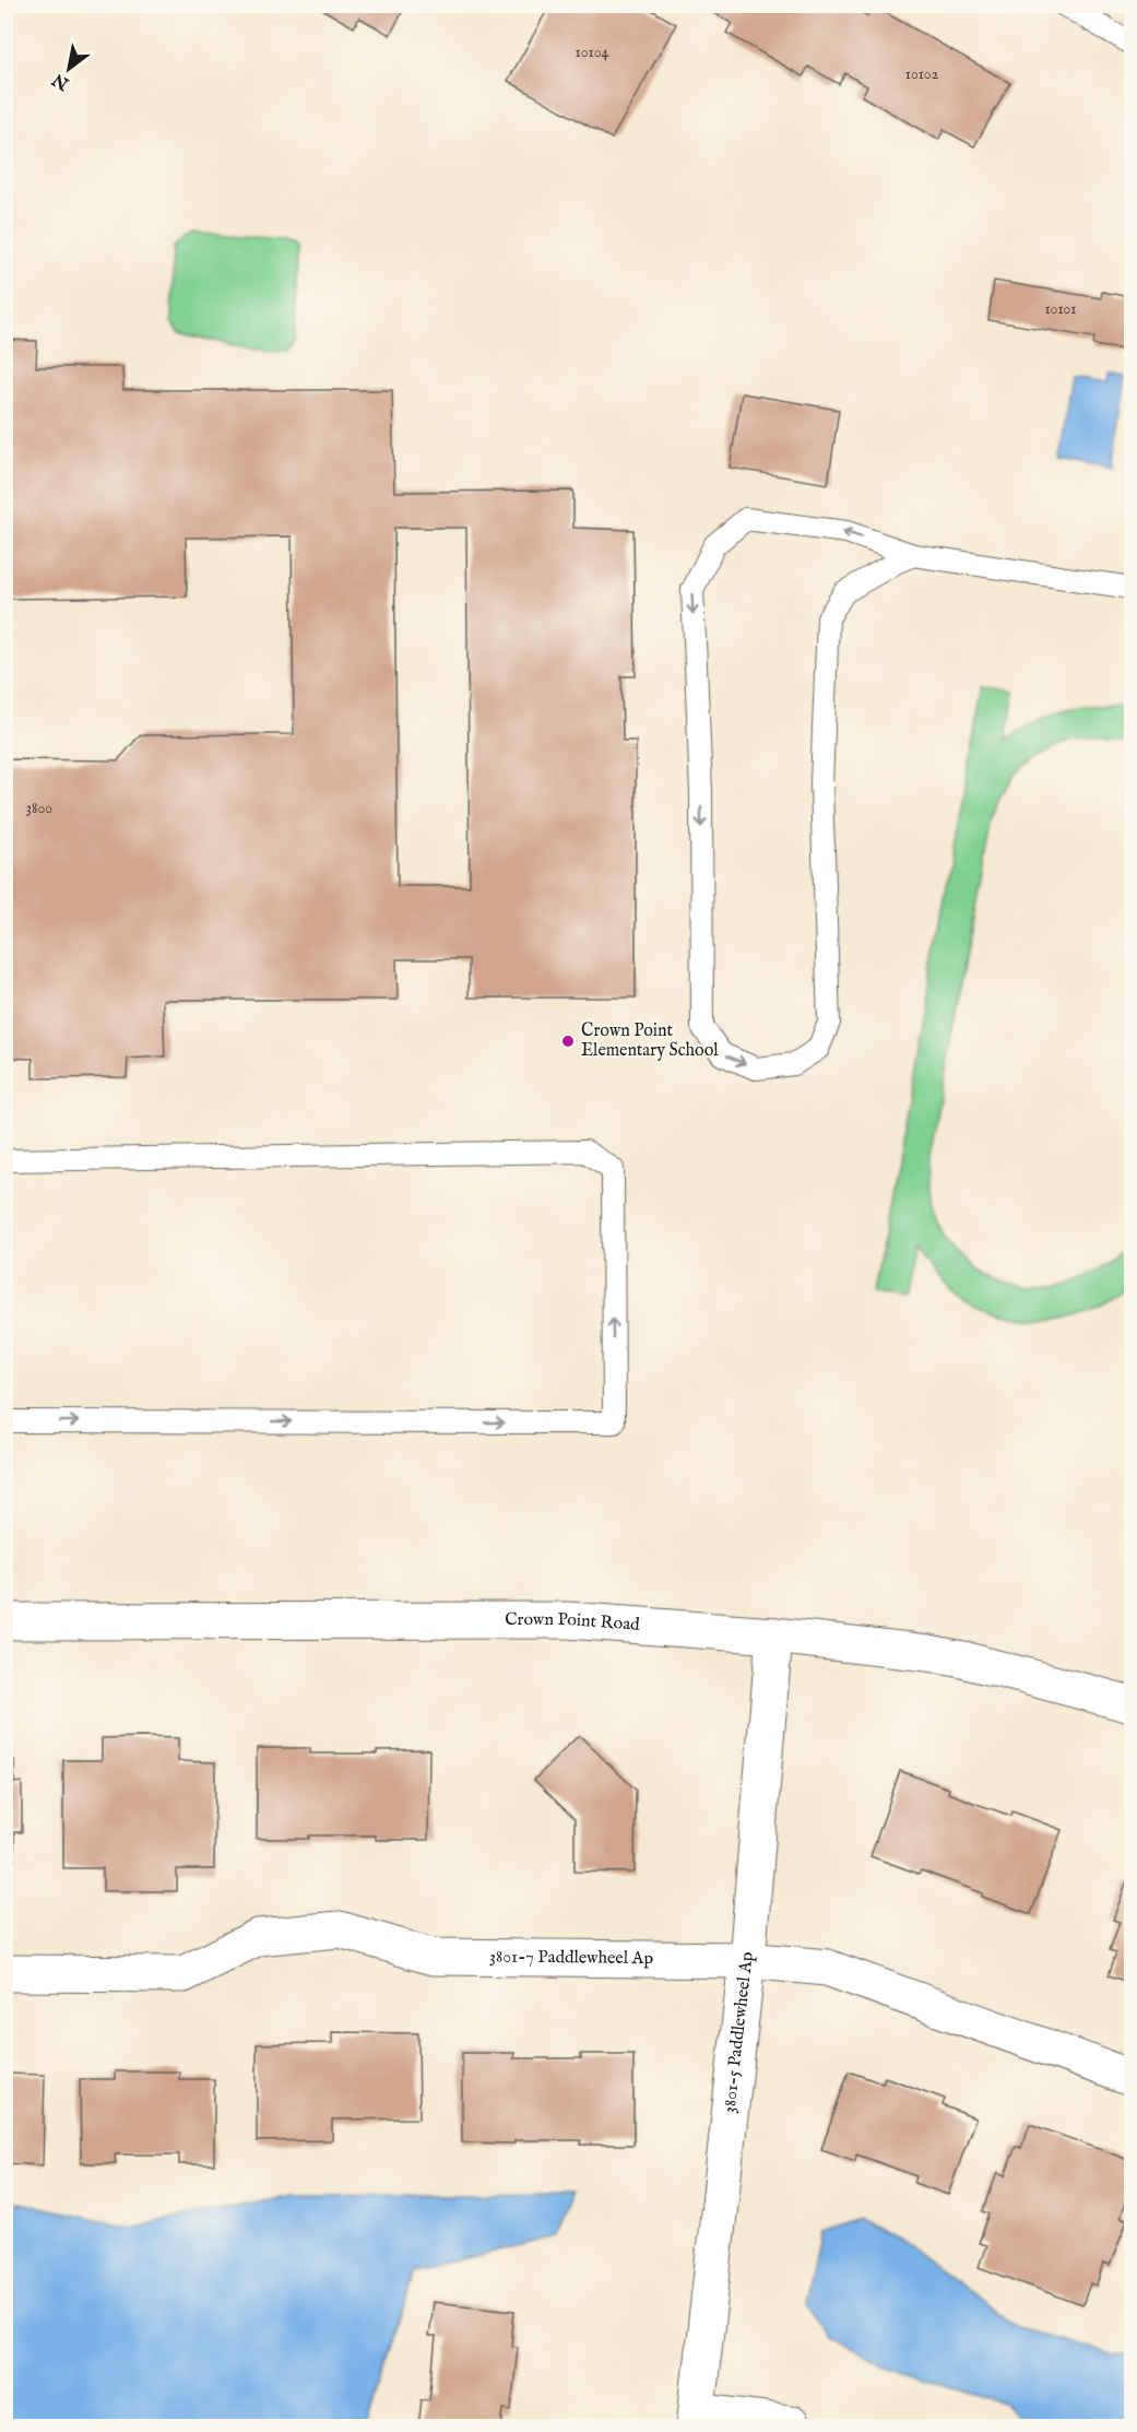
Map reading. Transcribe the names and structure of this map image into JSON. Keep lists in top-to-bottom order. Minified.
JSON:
{"streets":{"street":["Crown Point Road","3801-7 Paddlewheel Ap","3801-5 Paddlewheel Ap"]},"crossings":[["Crown Point Road","3801-5 Paddlewheel Ap"],["3801-7 Paddlewheel Ap","3801-5 Paddlewheel Ap"]],"places":["Crown Point Elementary School"],"house_numbers":["10104","10102","10101","3800"],"north":"bottom left"}
